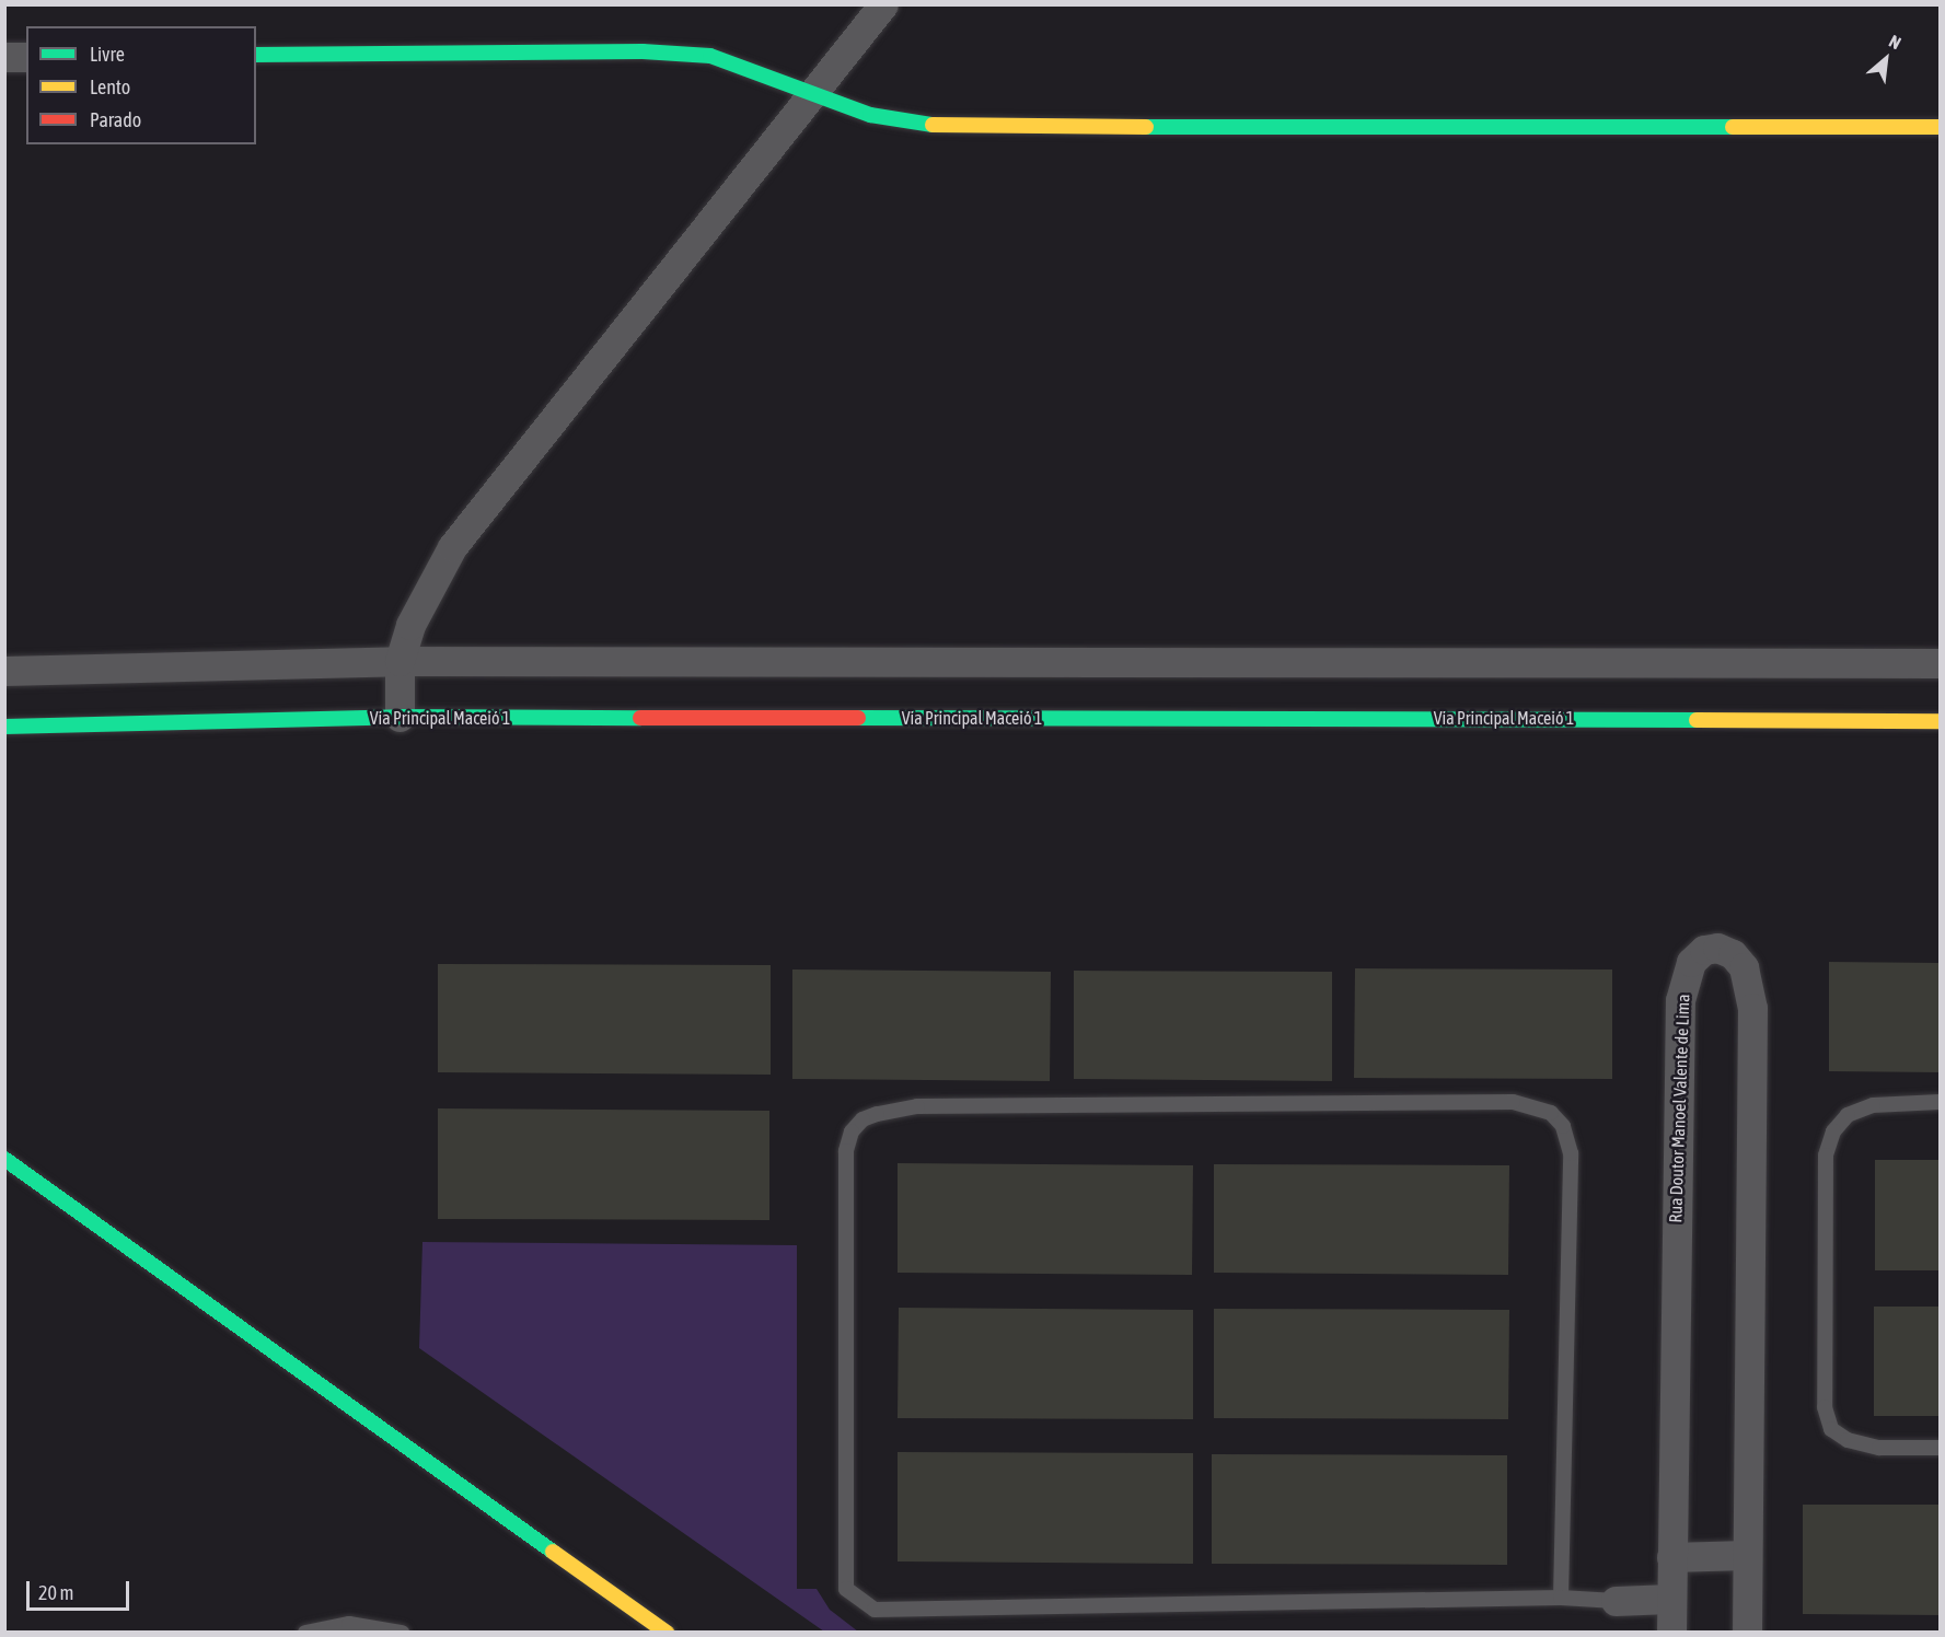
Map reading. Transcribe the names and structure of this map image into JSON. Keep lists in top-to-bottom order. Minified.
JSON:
{"streets":{"street":["Via Principal Maceió 1","Rua Doutor Manoel Valente de Lima"]},"legend":["Livre","Lento","Parado"],"scale_bar":"20 m","north":"top right"}
